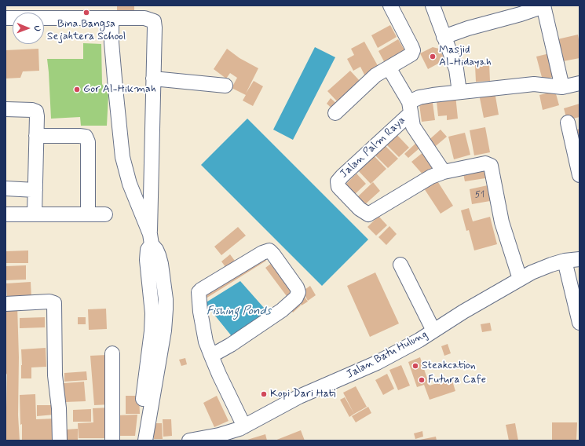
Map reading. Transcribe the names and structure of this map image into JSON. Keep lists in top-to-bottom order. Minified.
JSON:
{"streets":{"street":["Jalan Palm Raya","Jalan Batu Hulung"]},"crossings":[["Jalan Palm Raya","Jalan Batu Hulung"]],"water":["Fishing Ponds"],"places":["Bina Bangsa Sejahtera School","Masjid Al-Hidayah","Gor Al-Hikmah","Steakcation","Futura Cafe","Kopi Dari Hati"],"house_numbers":["51"],"north":"right"}
